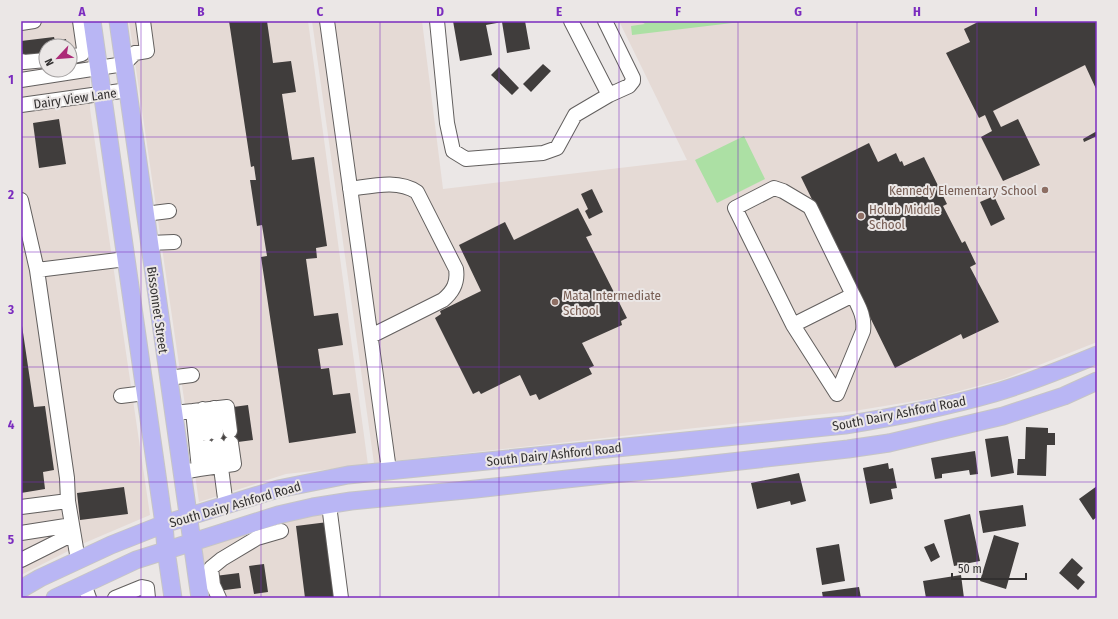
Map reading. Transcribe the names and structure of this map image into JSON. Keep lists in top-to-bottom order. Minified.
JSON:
{"streets":{"main road":["Bissonnet Street","South Dairy Ashford Road"],"street":["Dairy View Lane"]},"crossings":[["Dairy View Lane","Bissonnet Street"],["Bissonnet Street","South Dairy Ashford Road"]],"places":["Kennedy Elementary School","Holub Middle School","Mata Intermediate School"],"scale_bar":"50 m","north":"bottom left","grid":{"columns":["A","B","C","D","E","F","G","H","I"],"rows":["1","2","3","4","5"]}}
